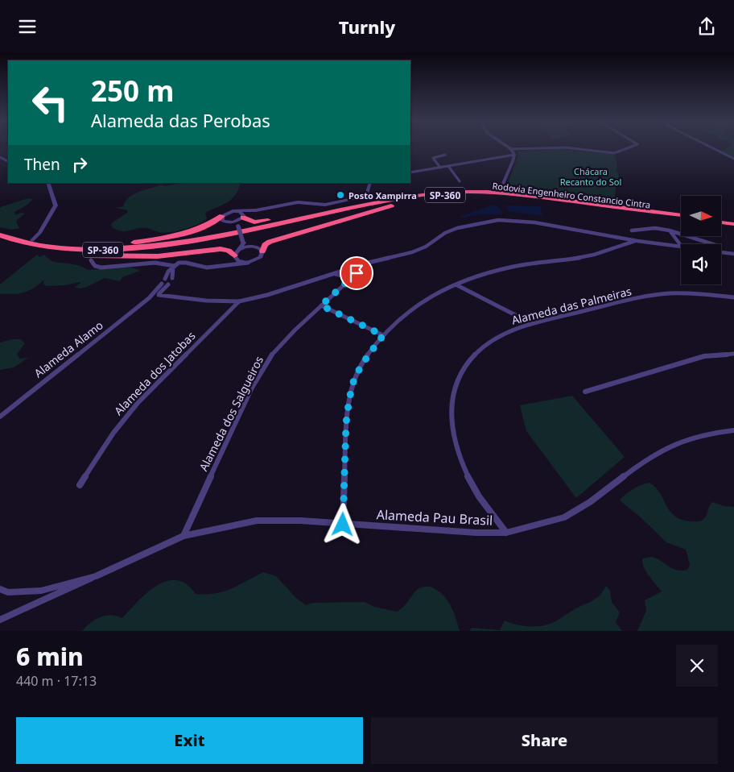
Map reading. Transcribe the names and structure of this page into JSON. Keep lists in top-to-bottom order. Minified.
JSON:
{"streets":{"highway":["SP-360","Rodovia Engenheiro Constancio Cintra"],"street":["Alameda das Palmeiras","Alameda Alamo","Alameda dos Jatobas","Alameda dos Salgueiros","Alameda Pau Brasil"]},"crossings":[["Alameda das Palmeiras","Alameda Pau Brasil"],["Alameda dos Salgueiros","Alameda Pau Brasil"]],"parks":["Chácara Recanto do Sol"],"places":["Posto Xampirra"],"north":"right","page":{"header":"Turnly","turn":["250 m","Alameda das Perobas"],"then":"Then","heading":["6 min","440 m · 17:13"],"buttons":["Exit","Share"]}}
